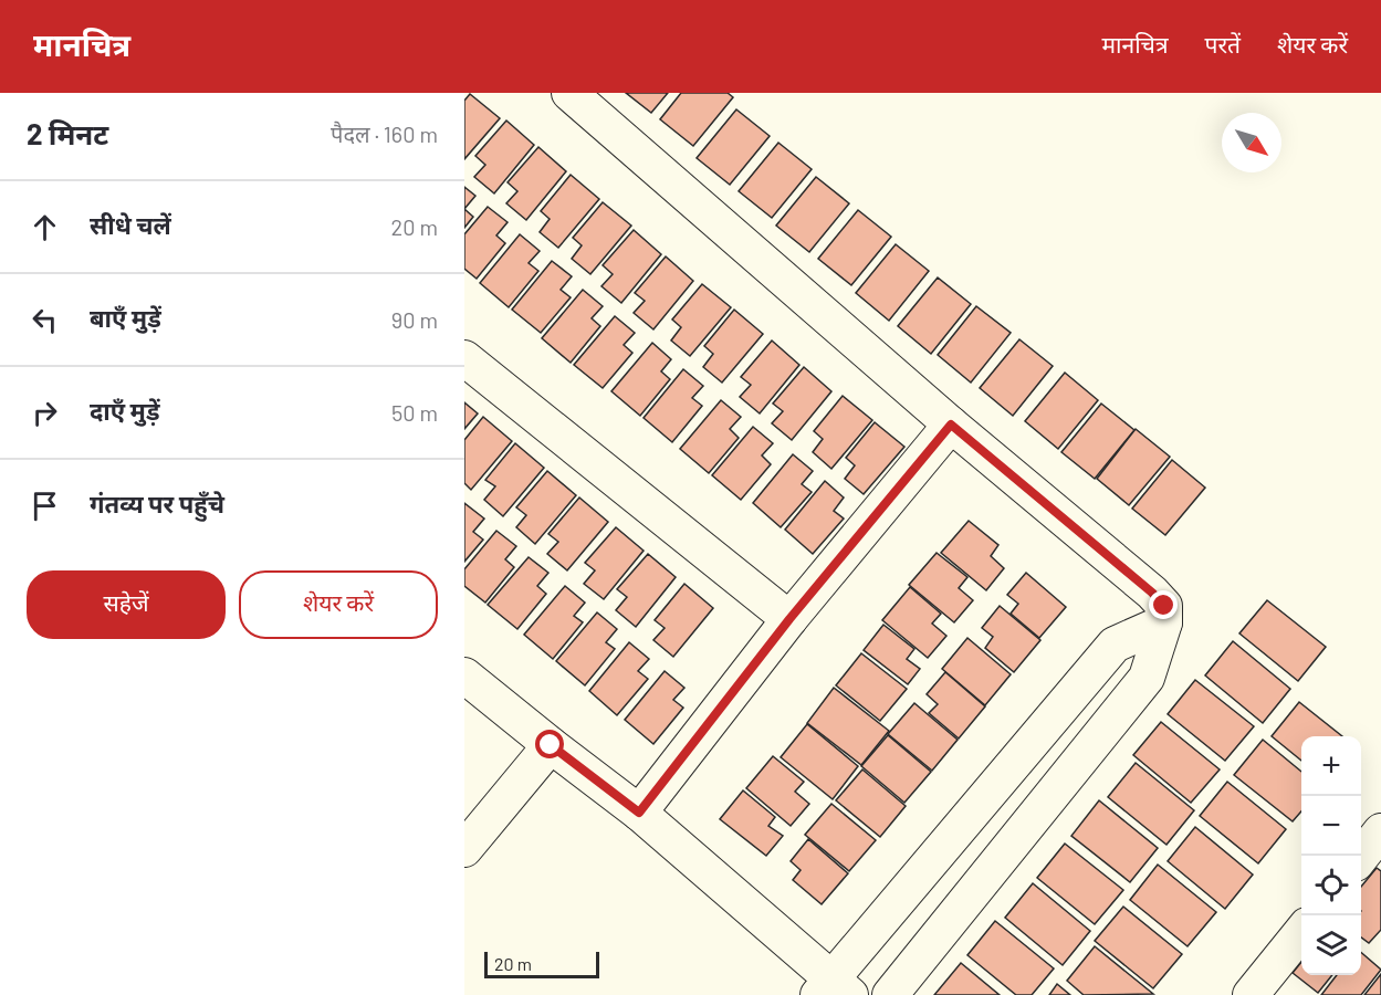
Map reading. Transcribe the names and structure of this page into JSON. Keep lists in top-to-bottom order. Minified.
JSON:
{"scale_bar":"20 m","north":"bottom right","page":{"header":"मानचित्र","nav":["मानचित्र","परतें","शेयर करें"],"heading":["2 मिनट","पैदल · 160 m"],"list":[["सीधे चलें","20 m"],["बाएँ मुड़ें","90 m"],["दाएँ मुड़ें","50 m"],"गंतव्य पर पहुँचे"],"buttons":["सहेजें","शेयर करें"],"map_buttons":["+","−"],"scale":"20 m"}}
